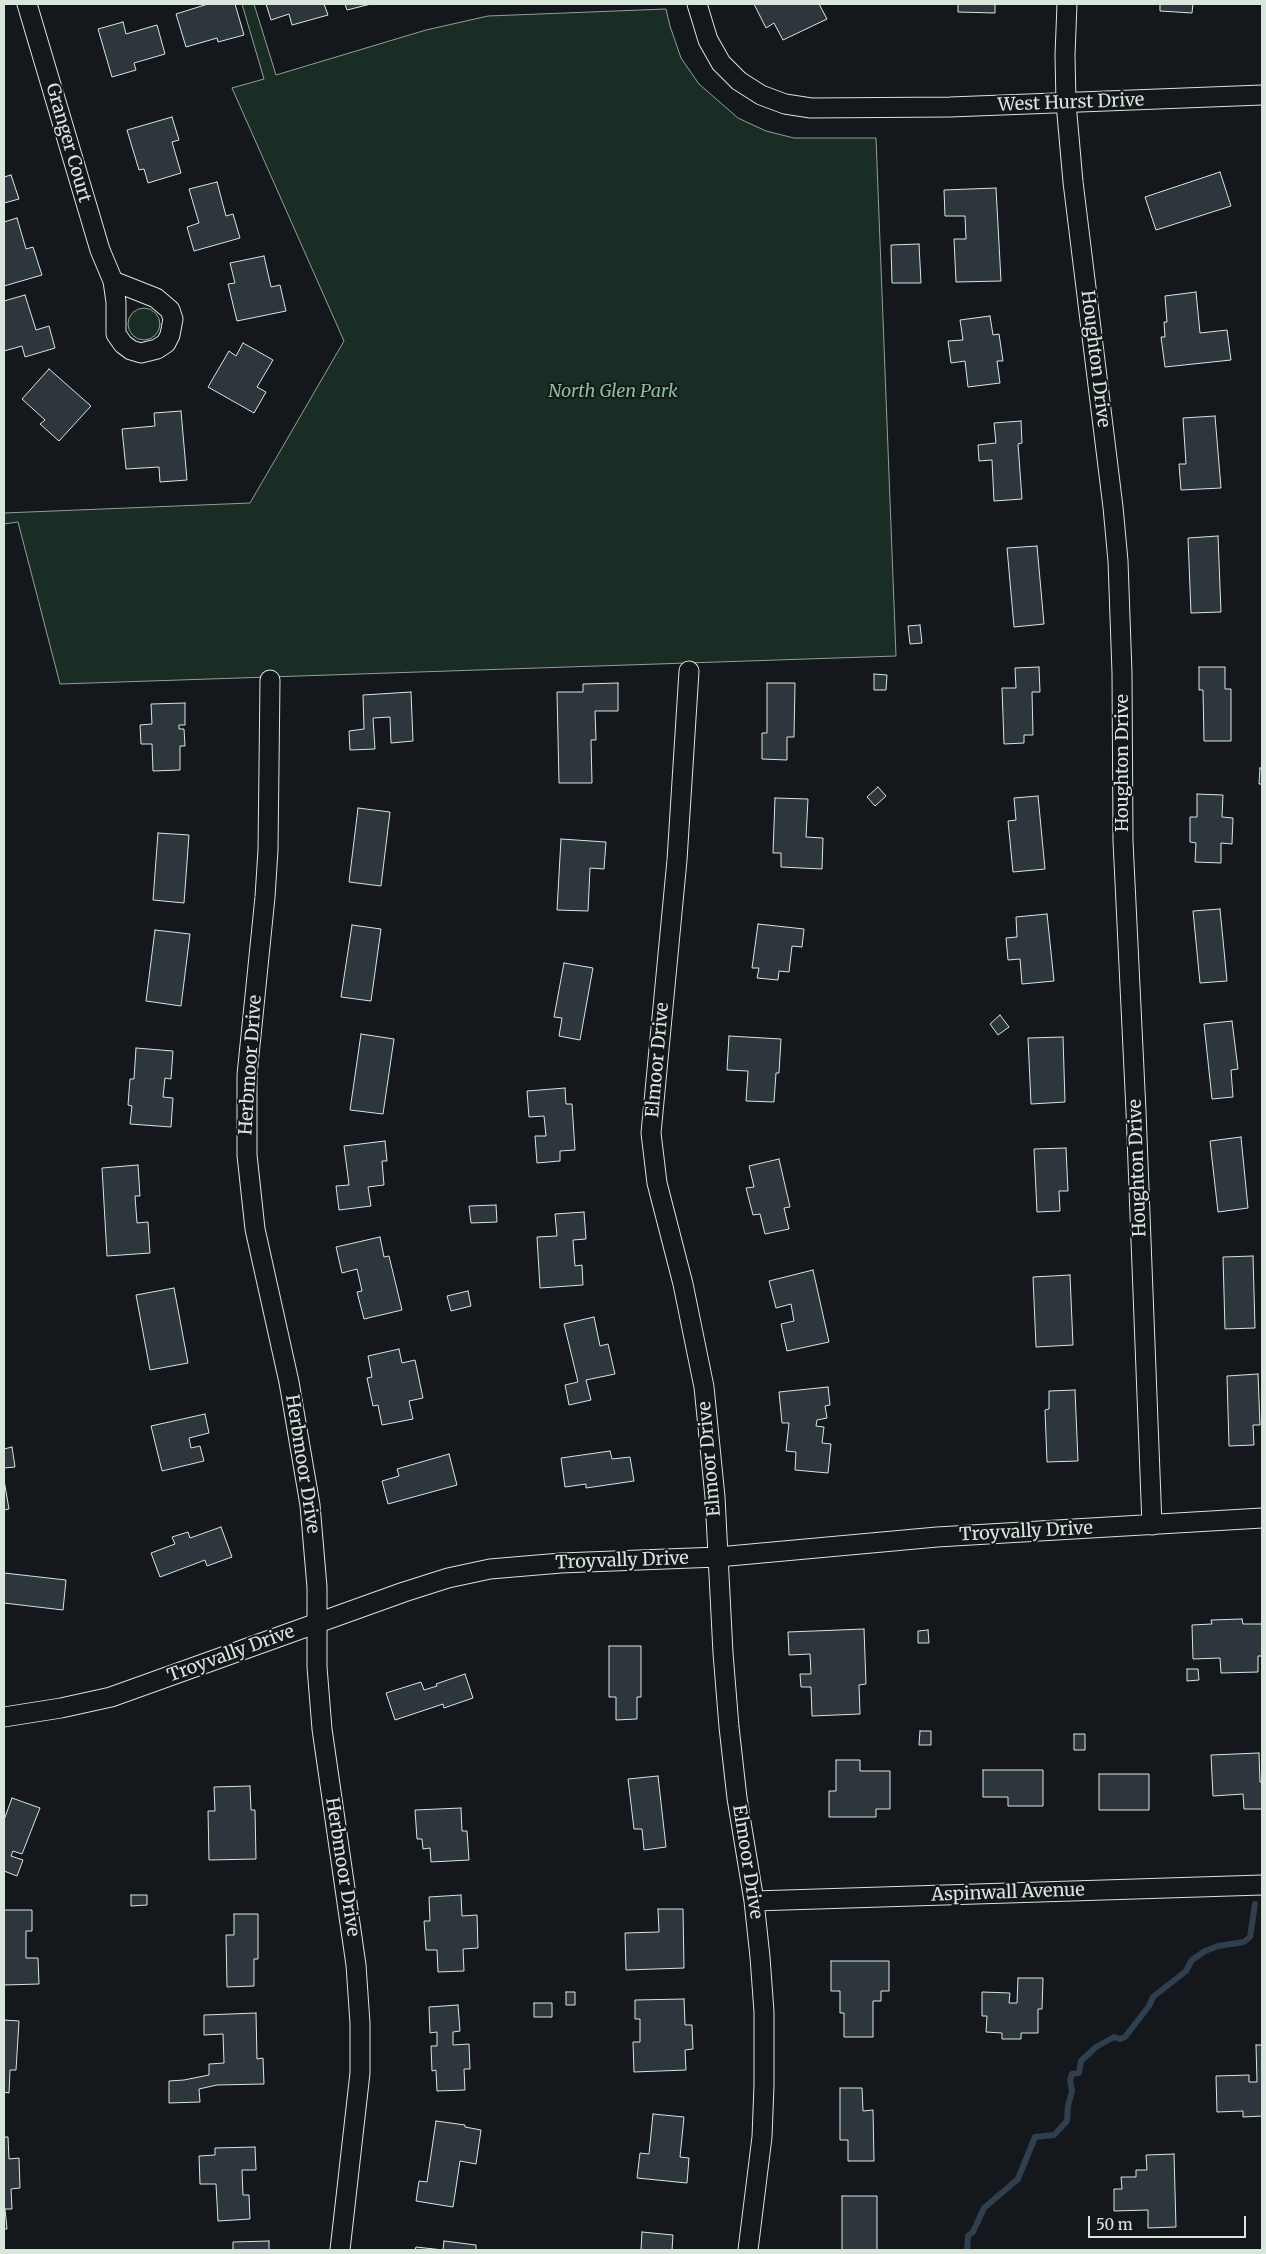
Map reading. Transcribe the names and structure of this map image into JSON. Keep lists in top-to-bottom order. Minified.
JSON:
{"streets":{"street":["West Hurst Drive","Granger Court","Houghton Drive","Elmoor Drive","Herbmoor Drive","Troyvally Drive","Aspinwall Avenue"]},"crossings":[["West Hurst Drive","Houghton Drive"],["Houghton Drive","Troyvally Drive"],["Elmoor Drive","Troyvally Drive"],["Elmoor Drive","Aspinwall Avenue"],["Herbmoor Drive","Troyvally Drive"]],"parks":["North Glen Park"],"scale_bar":"50 m"}
